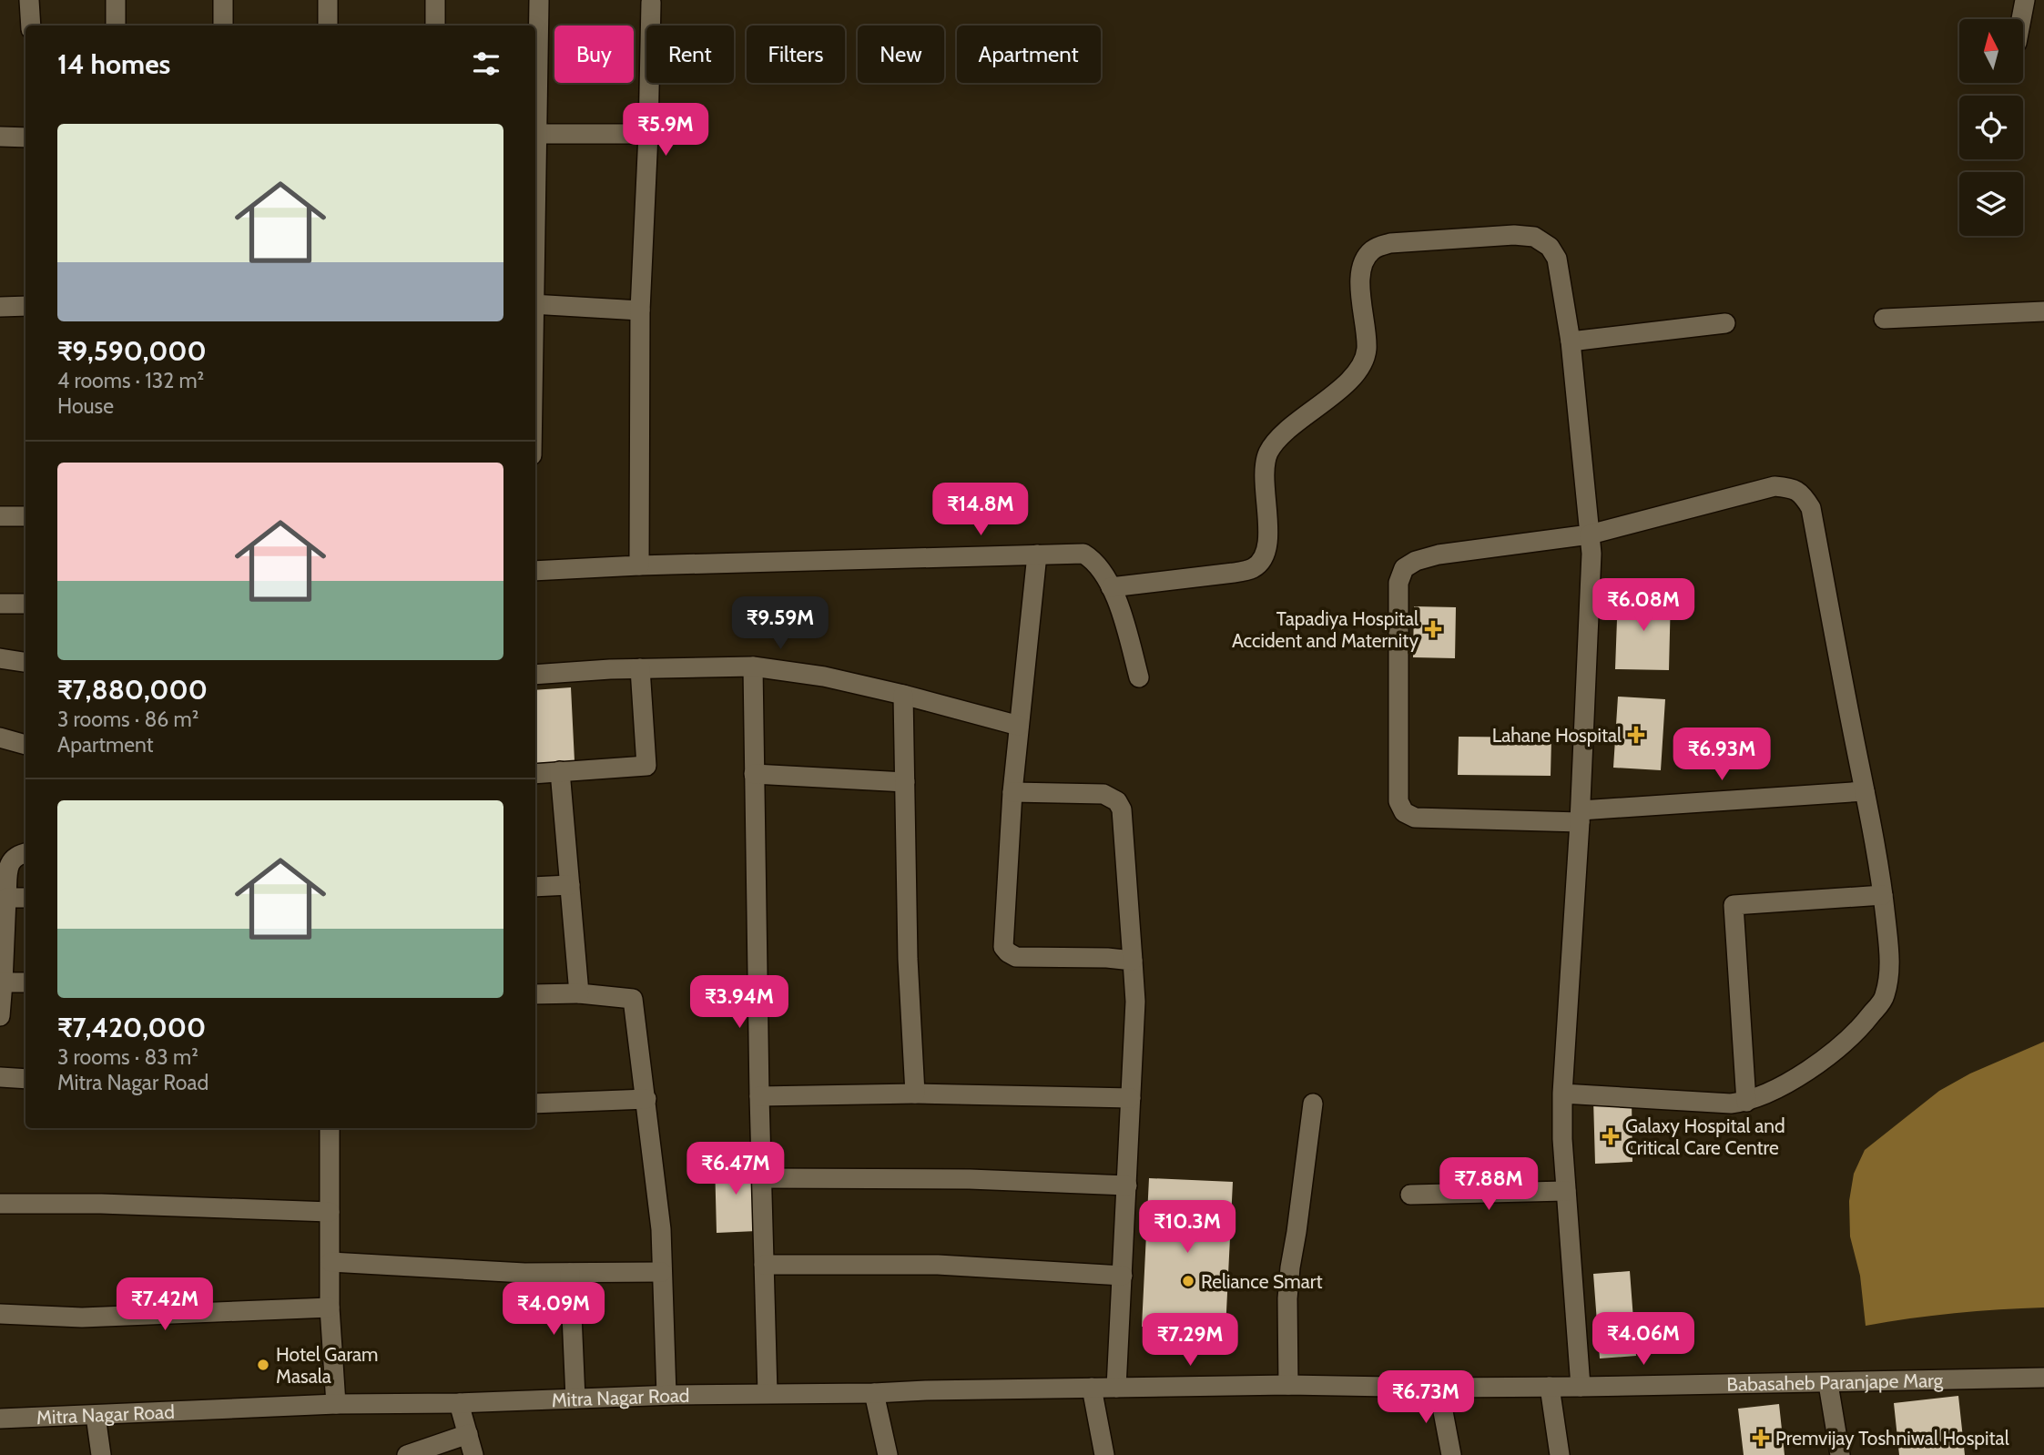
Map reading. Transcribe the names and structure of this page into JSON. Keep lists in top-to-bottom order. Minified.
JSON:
{"streets":{"street":["Babasaheb Paranjape Marg","Mitra Nagar Road"]},"crossings":[["Babasaheb Paranjape Marg","Mitra Nagar Road"]],"places":{"health":["Tapadiya Hospital Accident and Maternity","Lahane Hospital","Galaxy Hospital and Critical Care Centre","Premvijay Toshniwal Hospital"],"other":["Reliance Smart","Hotel Garam Masala"]},"north":"top","page":{"chip":["Buy","Rent","Filters","New","Apartment"],"heading":"14 homes","list":[{"name":"₹9,590,000","note":"4 rooms · 132 m² · House"},{"name":"₹7,880,000","note":"3 rooms · 86 m² · Apartment"},{"name":"₹7,420,000","note":"3 rooms · 83 m² · Mitra Nagar Road"}],"price":["₹5.9M","₹14.8M","₹6.08M","₹9.59M","₹6.93M","₹3.94M","₹6.47M","₹7.88M","₹10.3M","₹7.42M","₹4.09M","₹4.06M","₹7.29M","₹6.73M"]}}
